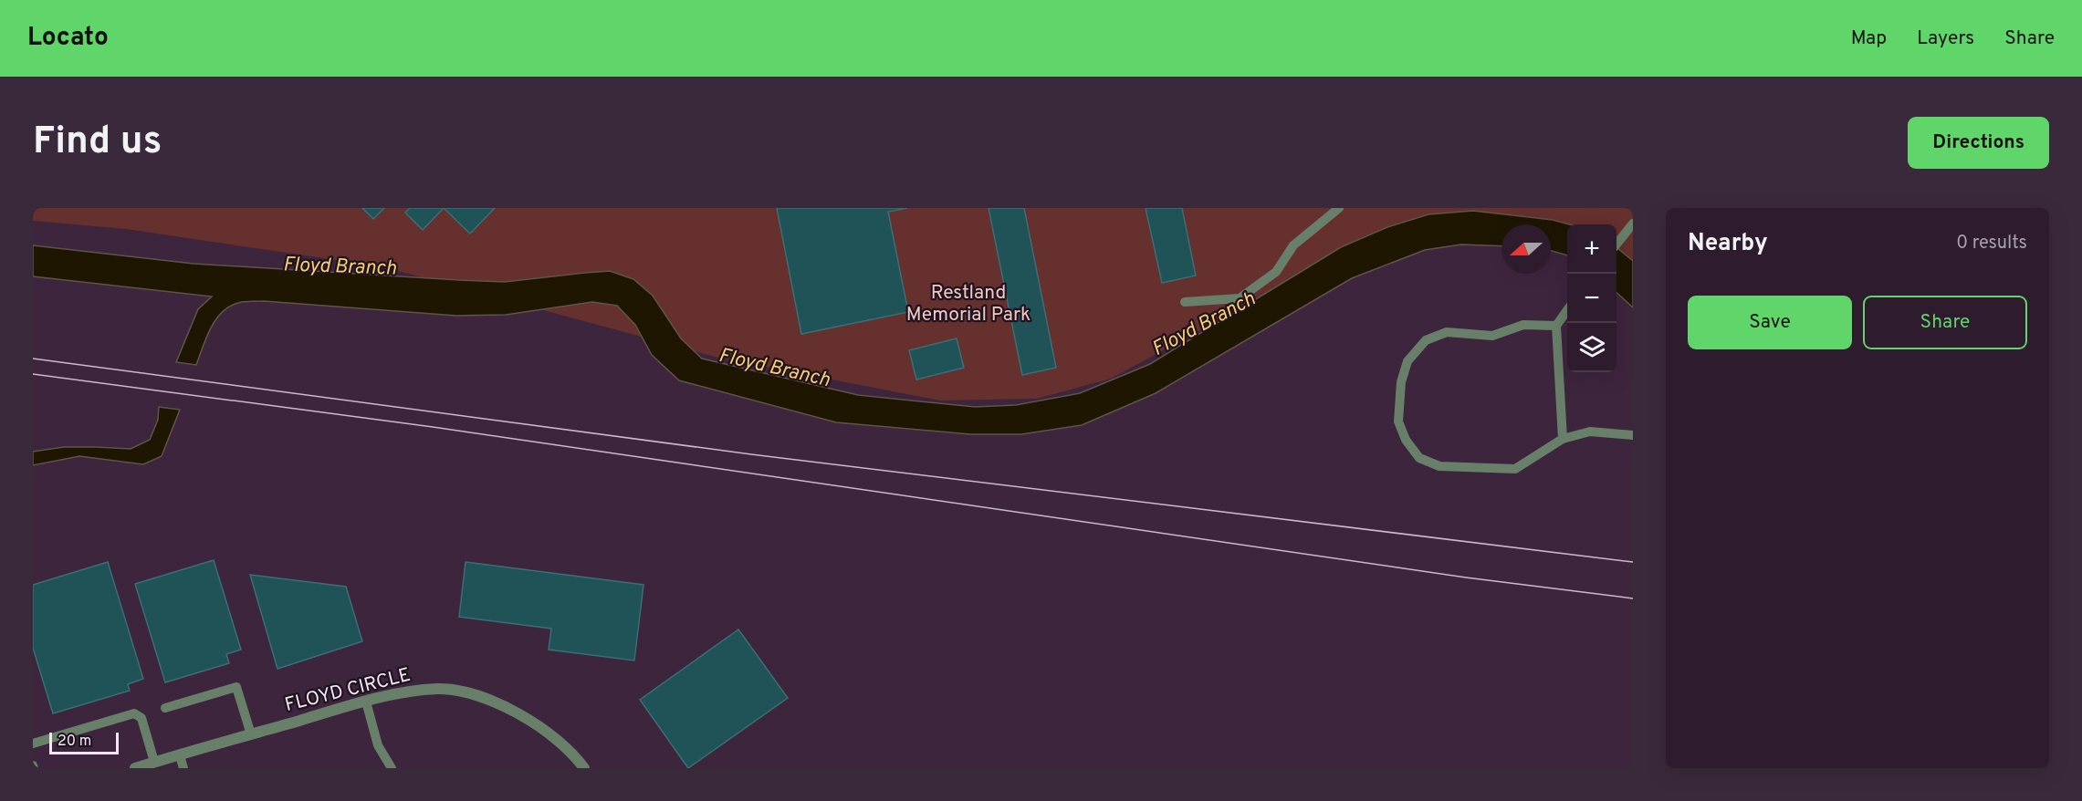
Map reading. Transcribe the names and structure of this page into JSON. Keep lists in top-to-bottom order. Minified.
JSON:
{"streets":{"street":["FLOYD CIRCLE"]},"water":["Floyd Branch"],"parks":["Restland Memorial Park"],"scale_bar":"20 m","north":"left","page":{"header":"Locato","nav":["Map","Layers","Share"],"buttons":["Directions",["Save","Share"]],"title":"Find us","heading":["Nearby","0 results"],"map_buttons":["+","−"],"scale":"20 m"}}
